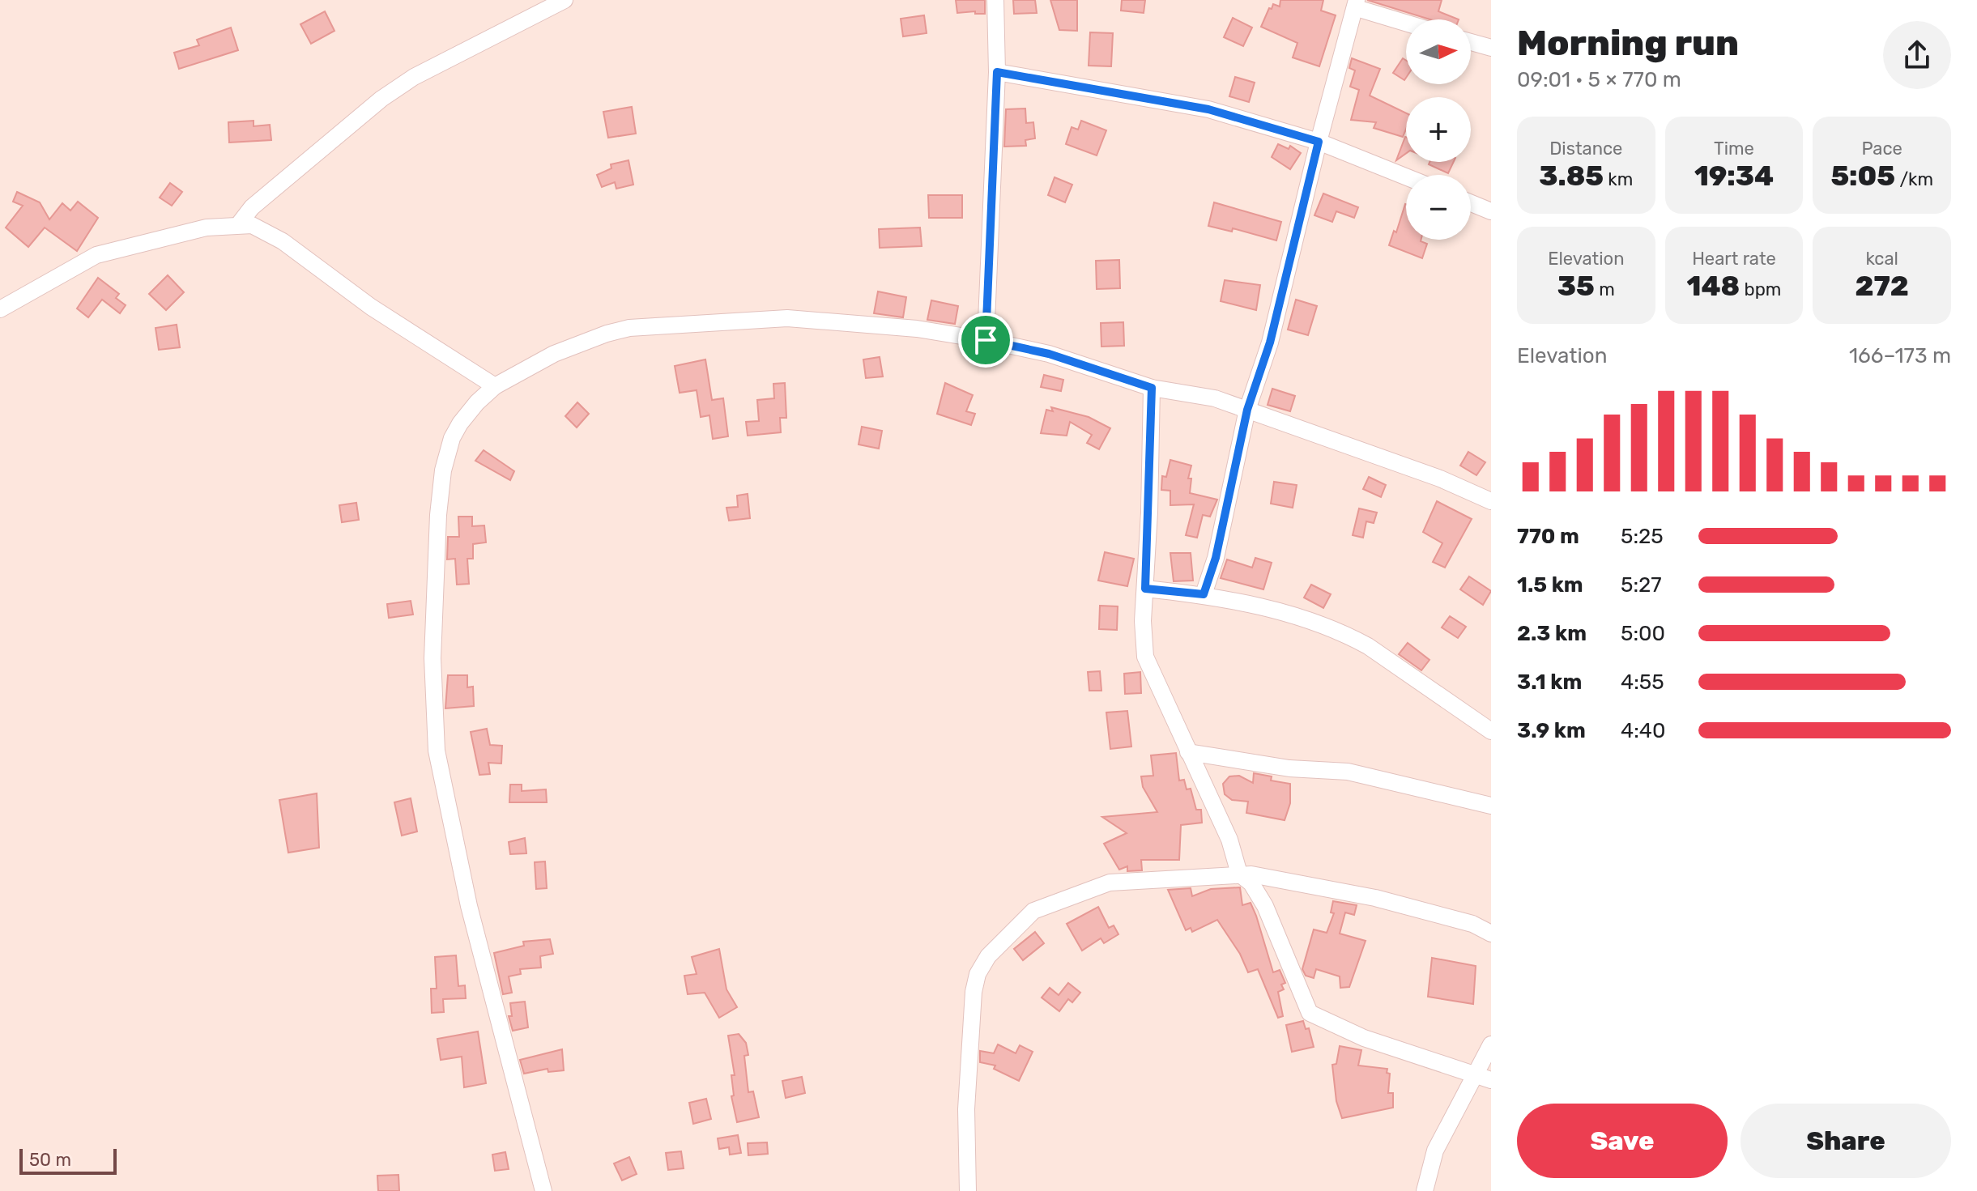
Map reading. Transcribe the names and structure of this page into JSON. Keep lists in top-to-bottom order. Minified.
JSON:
{"scale_bar":"50 m","north":"right","page":{"heading":["Morning run","09:01 · 5 × 770 m"],"map_buttons":["+","−"],"stats":[["Distance","3.85 km"],["Time","19:34"],["Pace","5:05 /km"],["Elevation","35 m"],["Heart rate","148 bpm"],["kcal","272"]],"chart":["Elevation","166–173 m"],"list":[{"name":"770 m","note":"5:25"},{"name":"1.5 km","note":"5:27"},{"name":"2.3 km","note":"5:00"},{"name":"3.1 km","note":"4:55"},{"name":"3.9 km","note":"4:40"}],"buttons":["Save","Share"],"scale":"50 m"}}
